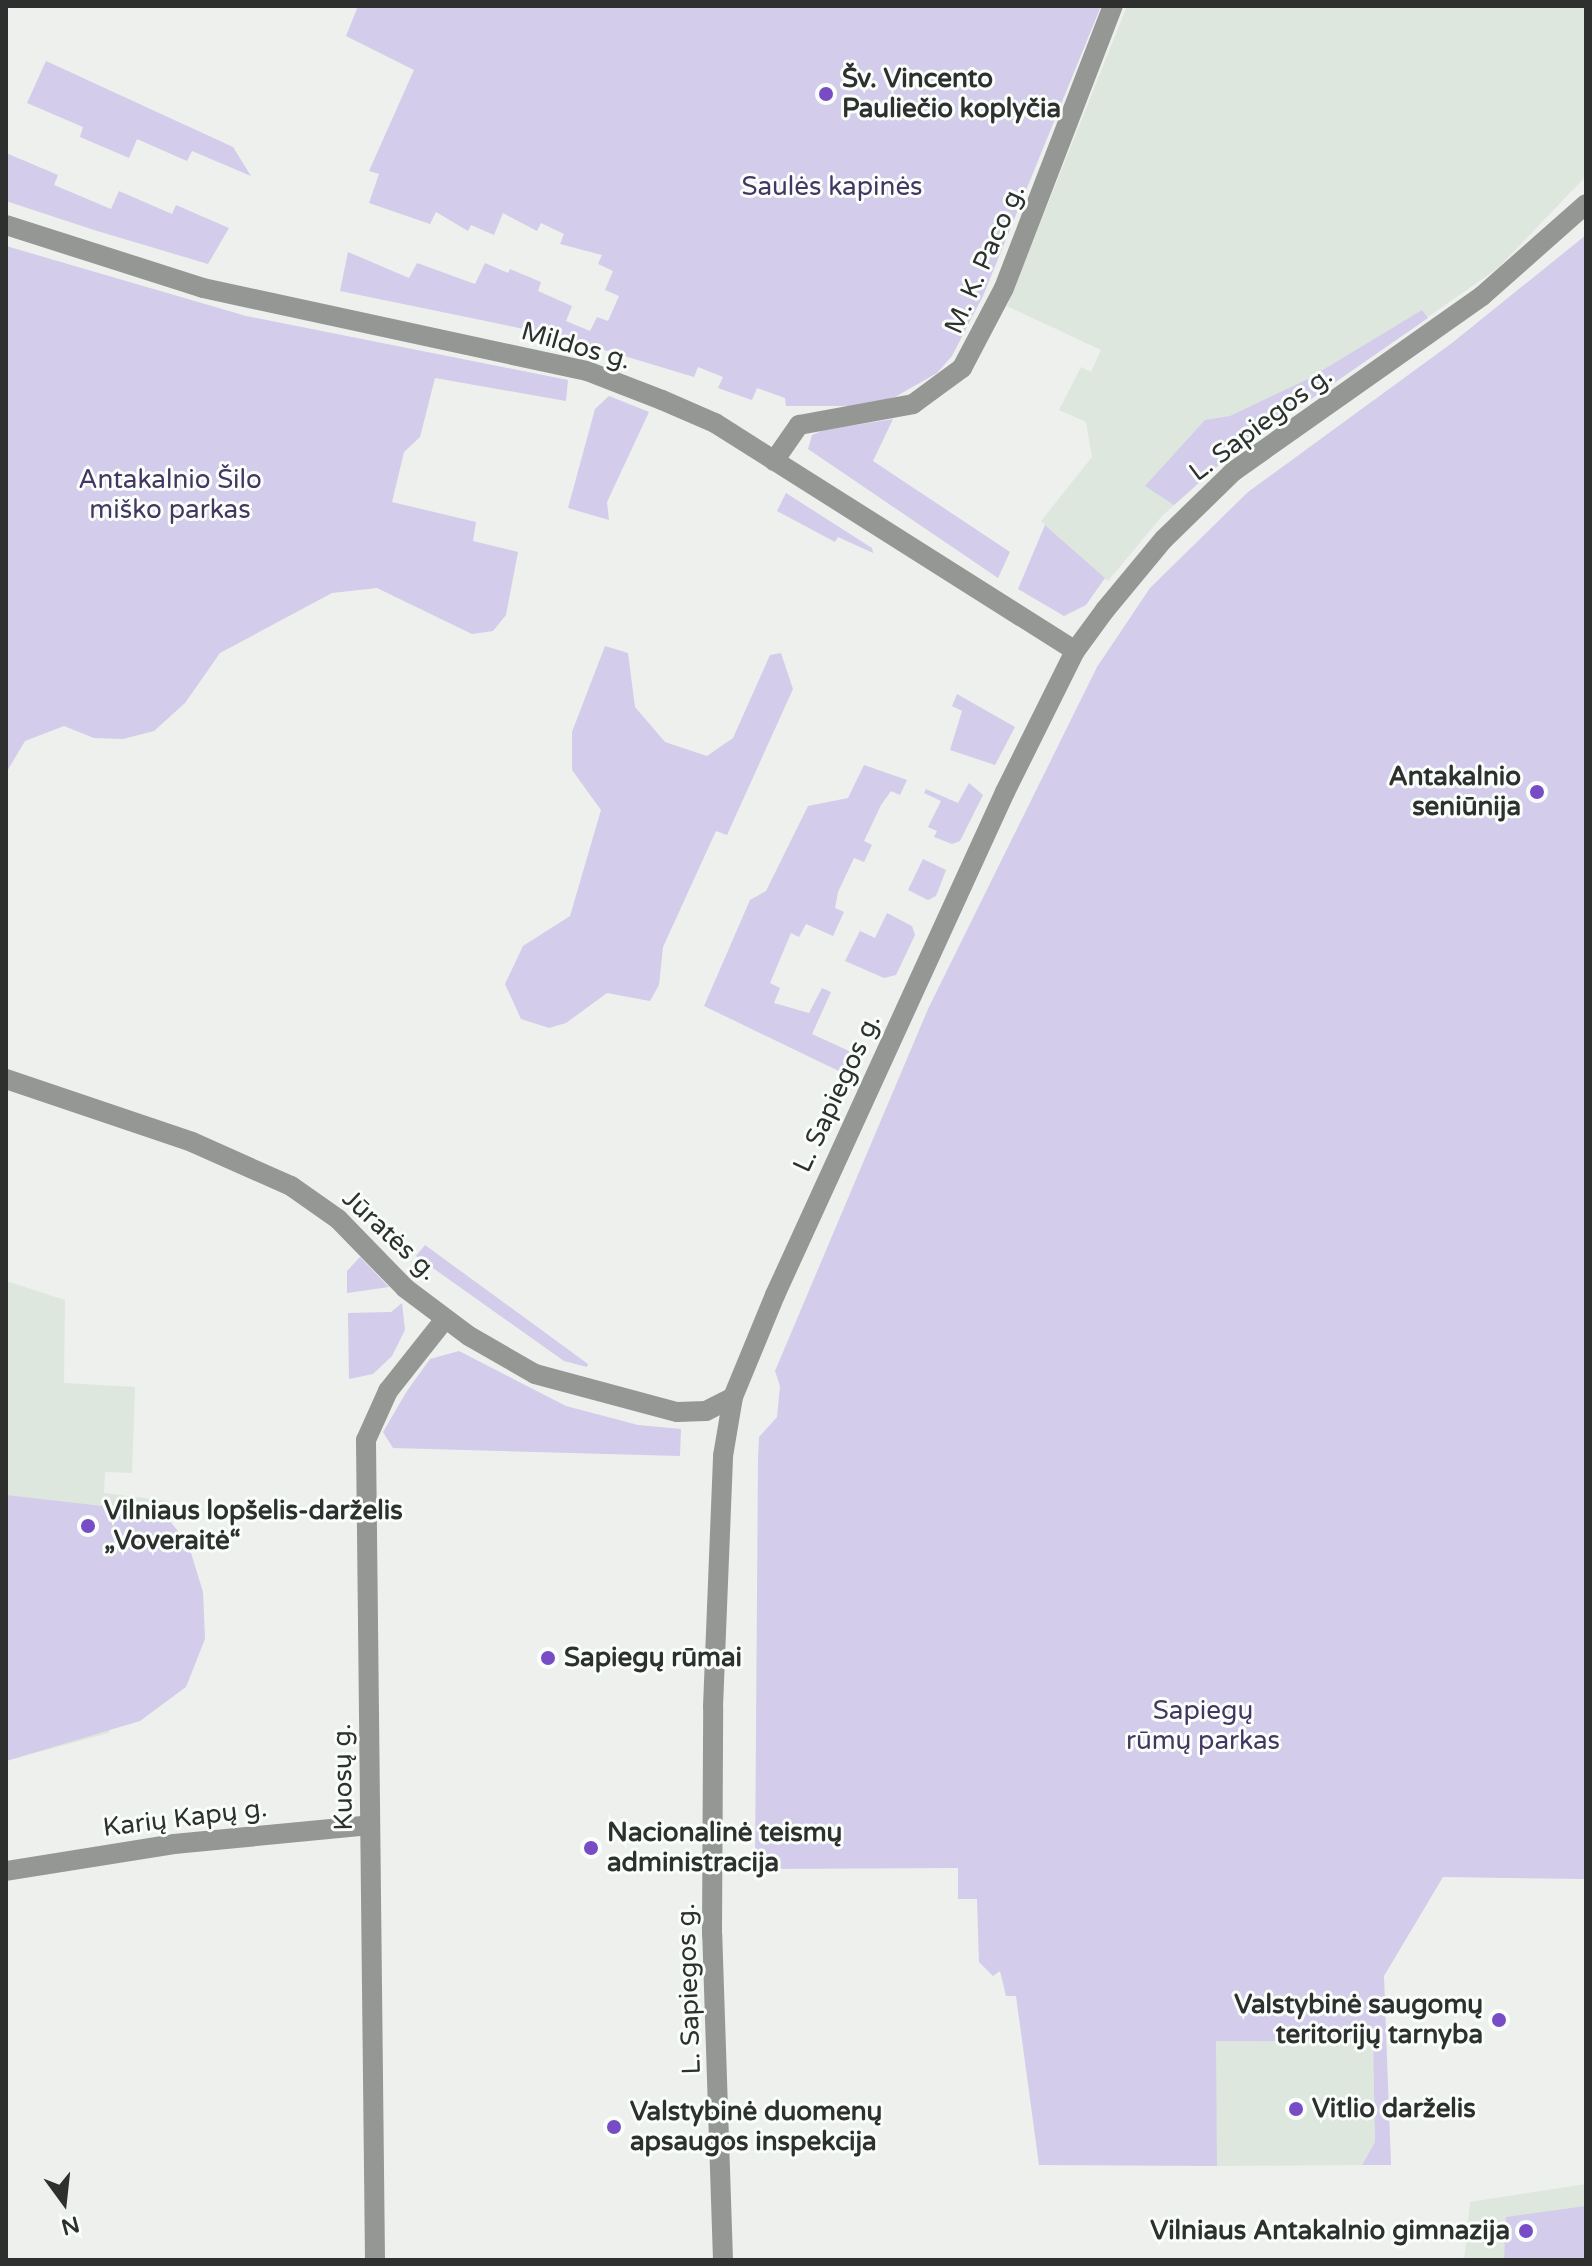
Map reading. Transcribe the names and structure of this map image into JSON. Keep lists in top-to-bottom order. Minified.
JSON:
{"streets":{"street":["M. K. Paco g.","Mildos g.","L. Sapiegos g.","Jūratės g.","Kuosų g.","Karių Kapų g."]},"crossings":[["M. K. Paco g.","Mildos g."],["Mildos g.","L. Sapiegos g."],["L. Sapiegos g.","Jūratės g."],["Jūratės g.","Kuosų g."],["Kuosų g.","Karių Kapų g."]],"parks":["Saulės kapinės","Antakalnio Šilo miško parkas","Sapiegų rūmų parkas"],"places":["Šv. Vincento Pauliečio koplyčia","Antakalnio seniūnija","Vilniaus lopšelis-darželis „Voveraitė“","Sapiegų rūmai","Nacionalinė teismų administracija","Valstybinė saugomų teritorijų tarnyba","Vitlio darželis","Valstybinė duomenų apsaugos inspekcija","Vilniaus Antakalnio gimnazija"],"north":"bottom"}
